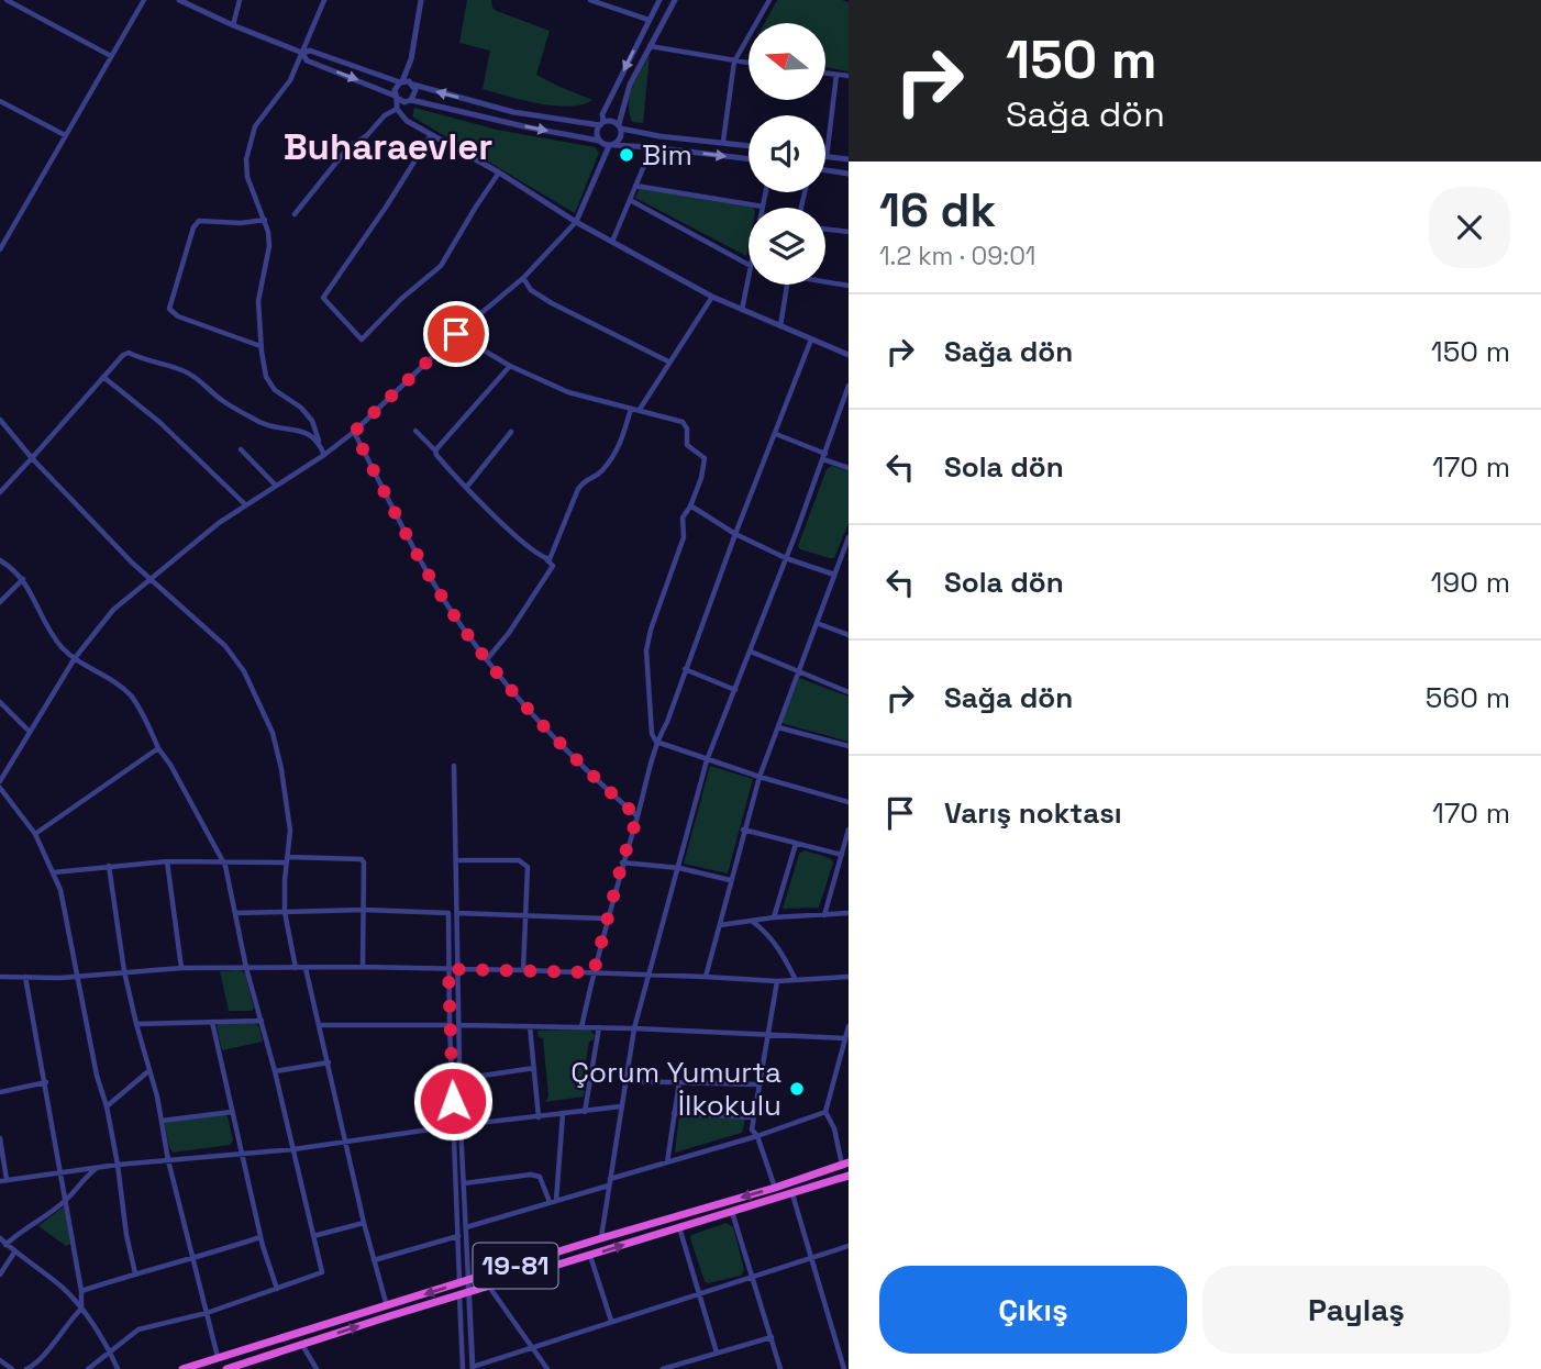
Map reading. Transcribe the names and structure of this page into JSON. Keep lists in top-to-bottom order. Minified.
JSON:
{"streets":{"highway":["19-81"]},"districts":["Buharaevler"],"places":["Bim","Çorum Yumurta İlkokulu"],"north":"left","page":{"turn":["150 m","Sağa dön"],"heading":["16 dk","1.2 km · 09:01"],"list":[{"name":"Sağa dön","value":"150 m"},{"name":"Sola dön","value":"170 m"},{"name":"Sola dön","value":"190 m"},{"name":"Sağa dön","value":"560 m"},{"name":"Varış noktası","value":"170 m"}],"buttons":["Çıkış","Paylaş"]}}
